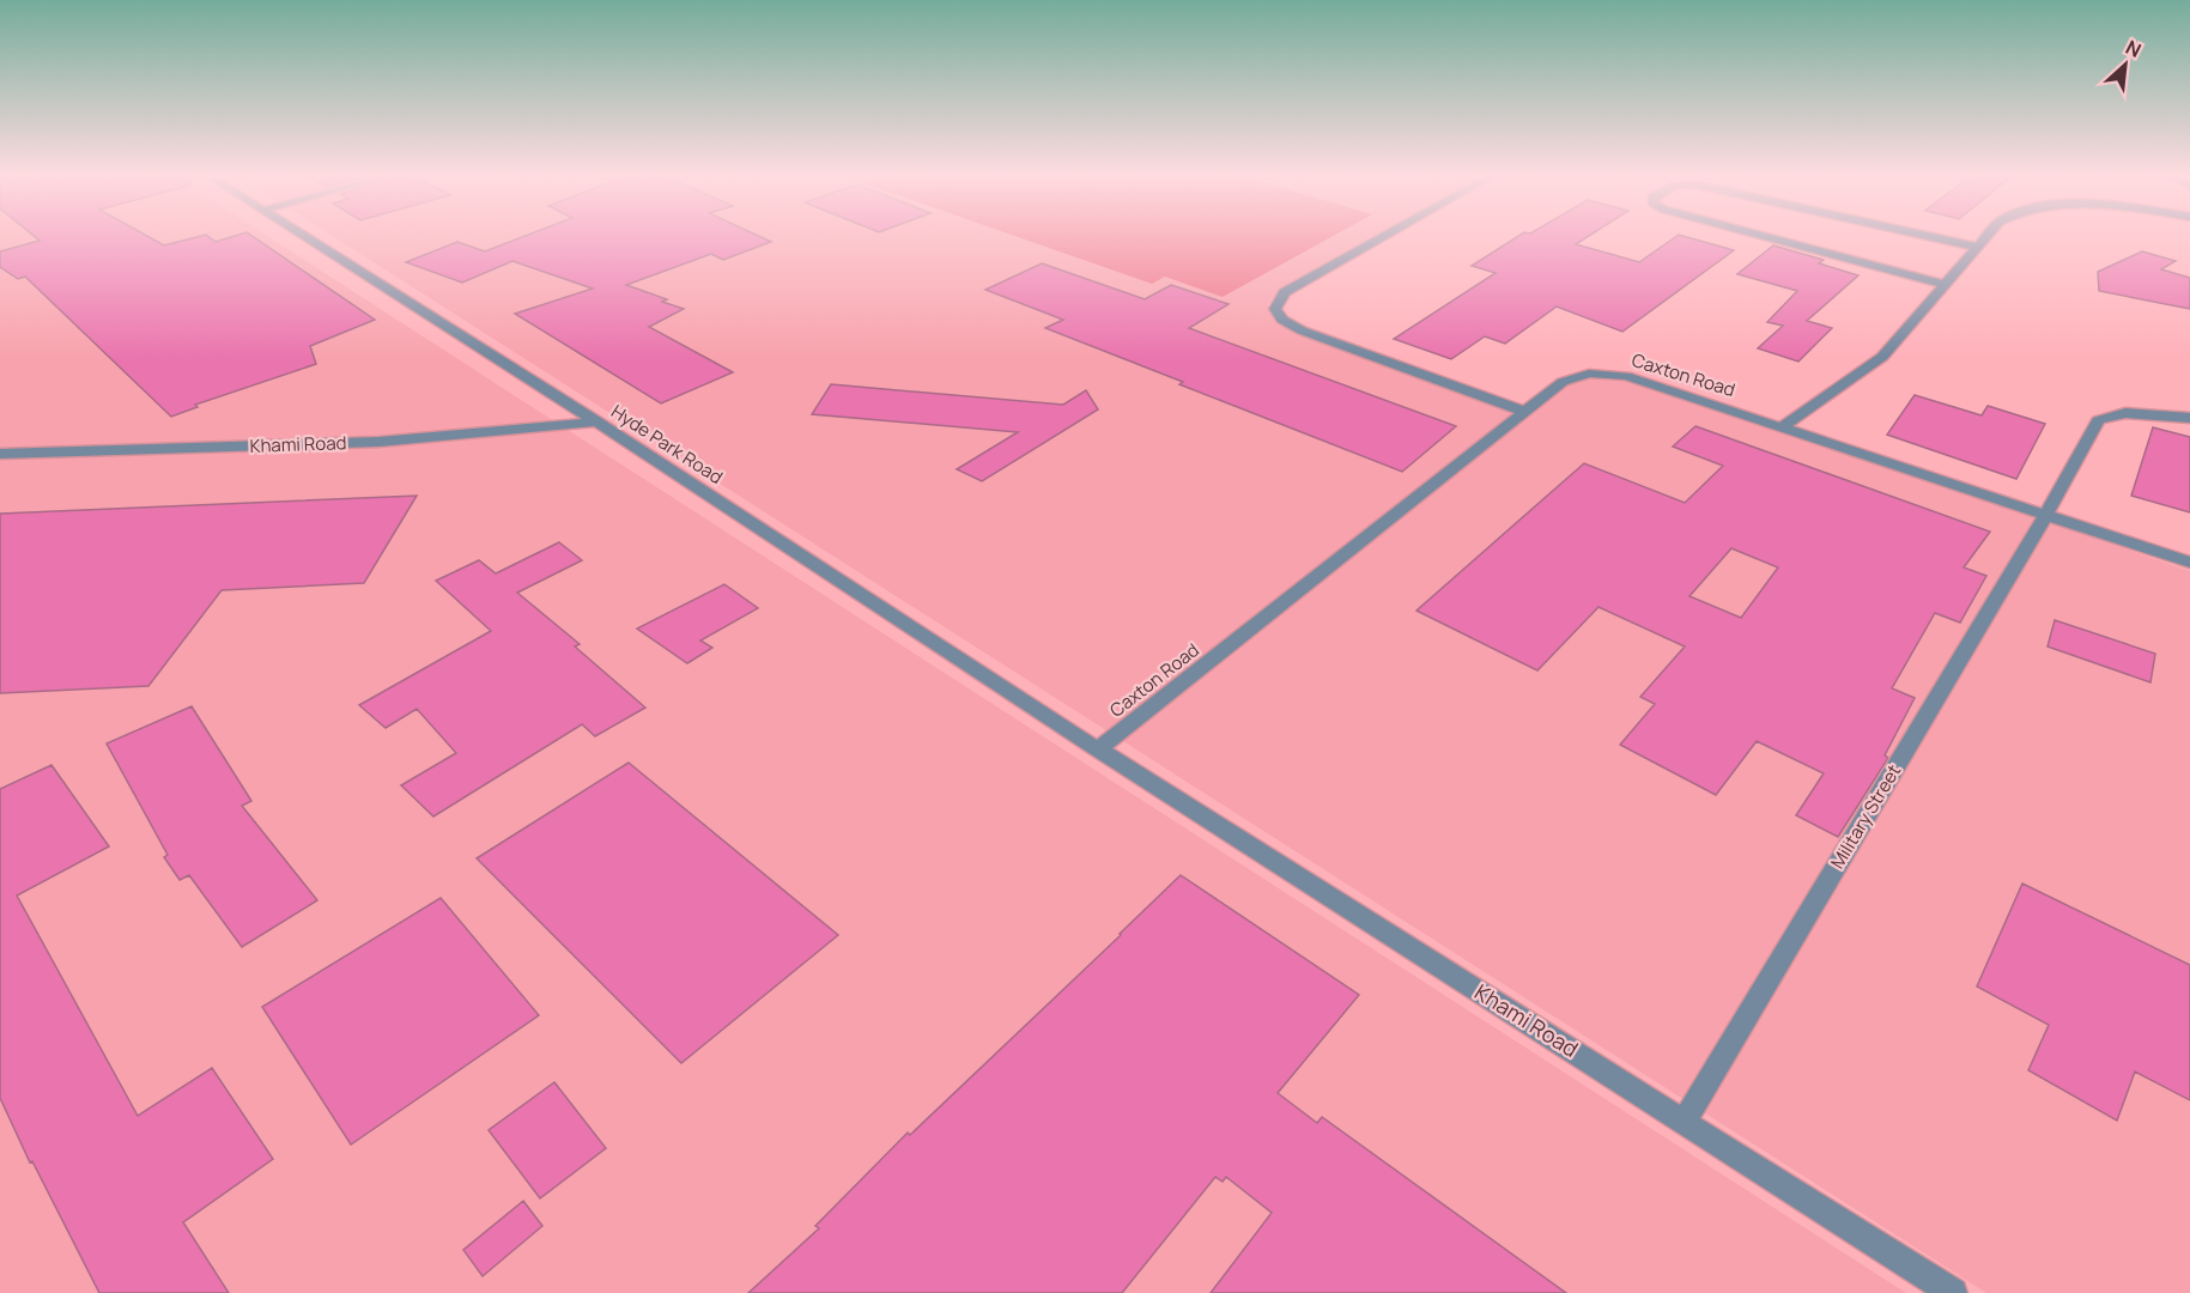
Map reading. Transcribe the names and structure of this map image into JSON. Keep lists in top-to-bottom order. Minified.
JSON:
{"streets":{"street":["Caxton Road","Khami Road","Hyde Park Road","Military Street"]},"crossings":[["Caxton Road","Khami Road"],["Caxton Road","Hyde Park Road"],["Caxton Road","Military Street"],["Khami Road","Hyde Park Road"],["Khami Road","Military Street"]],"north":"top right"}
